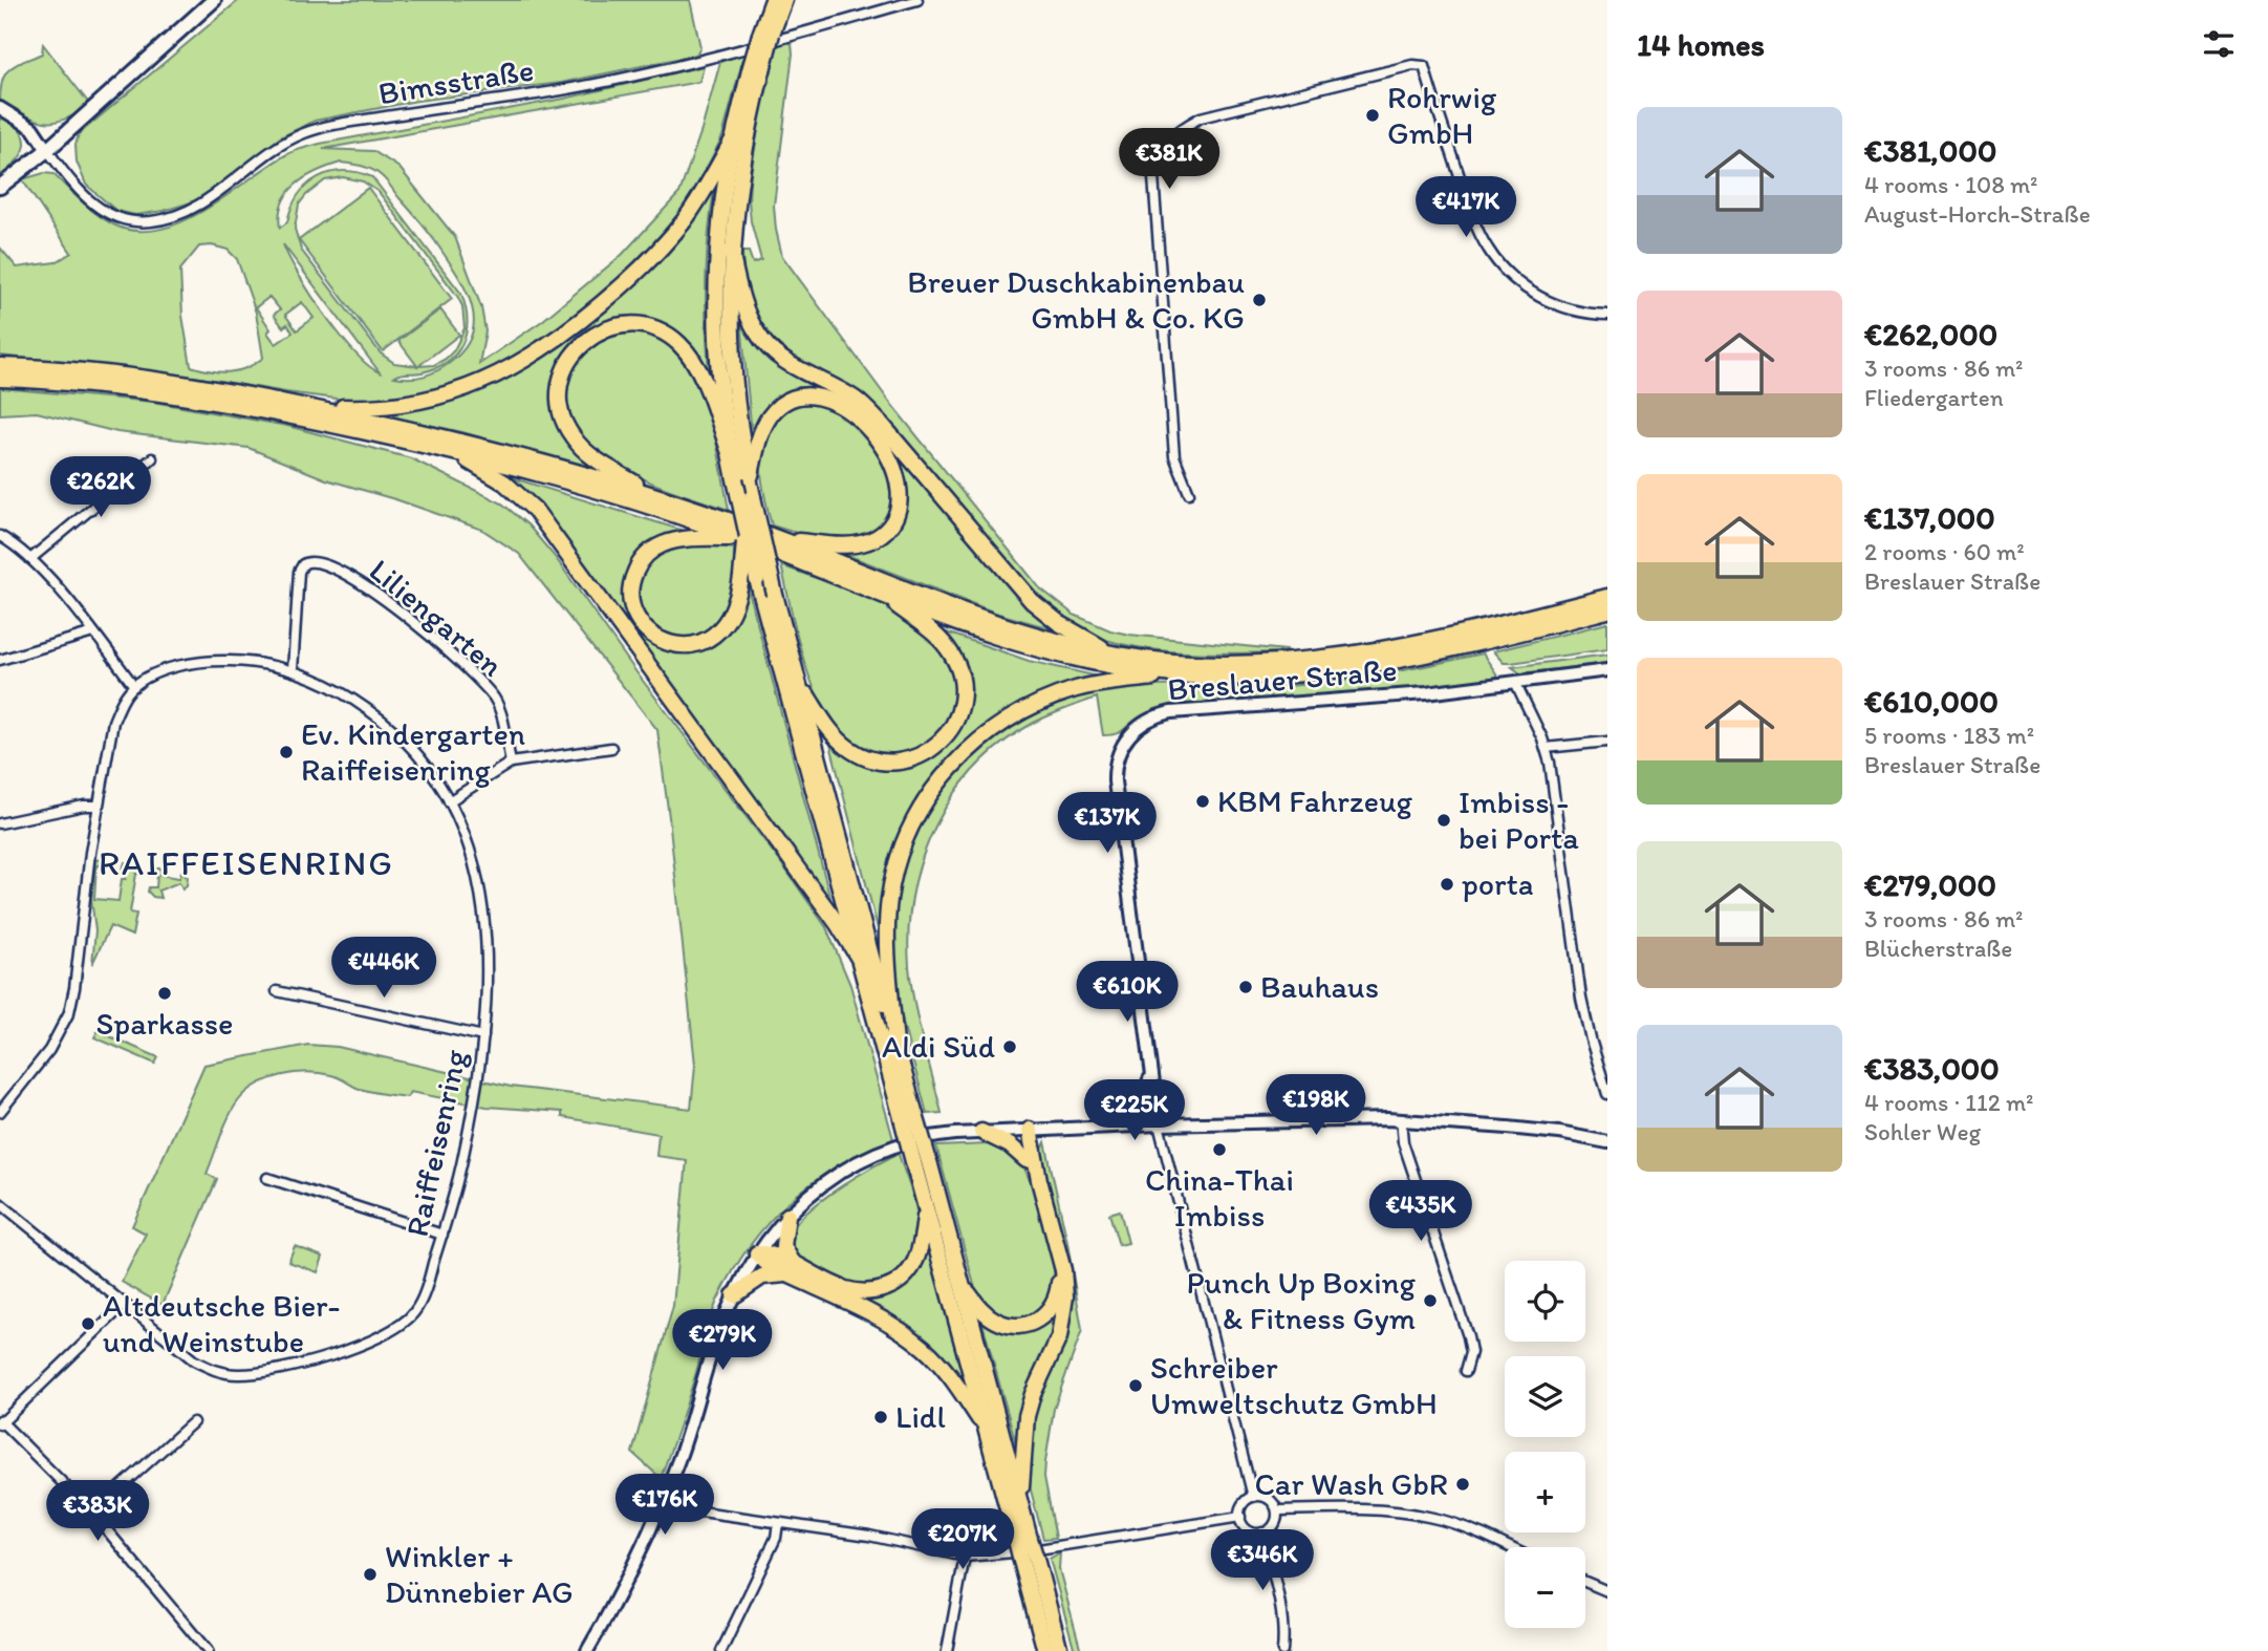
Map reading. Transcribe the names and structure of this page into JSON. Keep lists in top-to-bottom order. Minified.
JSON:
{"streets":{"street":["Bimsstraße","Liliengarten","Breslauer Straße","Raiffeisenring"]},"crossings":[["Liliengarten","Raiffeisenring"]],"districts":["RAIFFEISENRING"],"places":["Rohrwig GmbH","Breuer Duschkabinenbau GmbH & Co. KG","Ev. Kindergarten Raiffeisenring","KBM Fahrzeug","Imbiss - bei Porta","porta","Bauhaus","Sparkasse","Aldi Süd","China-Thai Imbiss","Punch Up Boxing & Fitness Gym","Altdeutsche Bier- und Weinstube","Schreiber Umweltschutz GmbH","Lidl","Car Wash GbR","Winkler + Dünnebier AG"],"page":{"heading":"14 homes","list":[{"name":"€381,000","note":"4 rooms · 108 m² · August-Horch-Straße"},{"name":"€262,000","note":"3 rooms · 86 m² · Fliedergarten"},{"name":"€137,000","note":"2 rooms · 60 m² · Breslauer Straße"},{"name":"€610,000","note":"5 rooms · 183 m² · Breslauer Straße"},{"name":"€279,000","note":"3 rooms · 86 m² · Blücherstraße"},{"name":"€383,000","note":"4 rooms · 112 m² · Sohler Weg"}],"price":["€381K","€417K","€262K","€137K","€446K","€610K","€198K","€225K","€435K","€279K","€176K","€383K","€207K","€346K"],"map_buttons":["+","−"]}}
